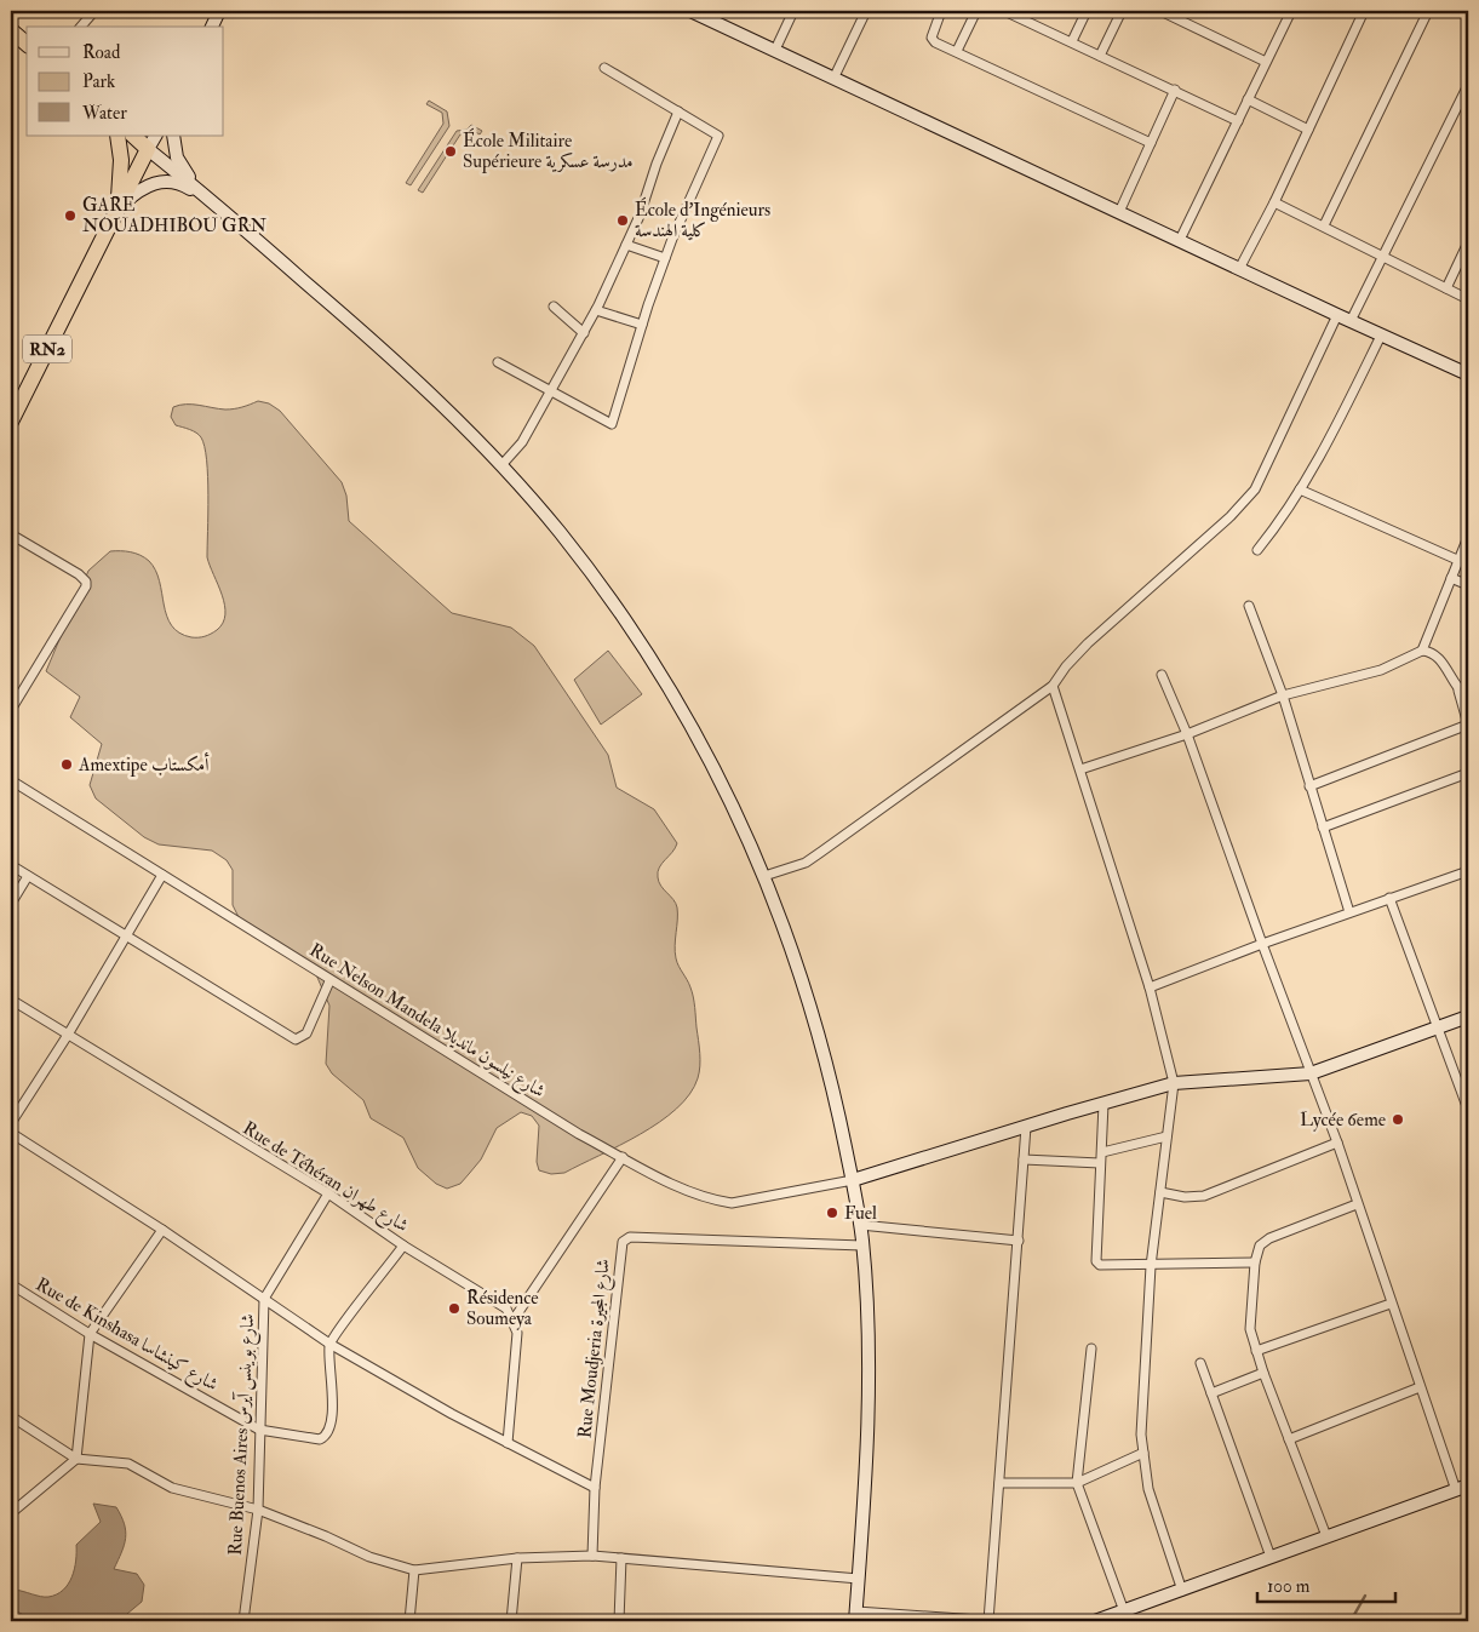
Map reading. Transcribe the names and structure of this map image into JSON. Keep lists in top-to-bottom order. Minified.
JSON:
{"streets":{"highway":["RN2"],"street":["Rue Nelson Mandela شارع نيلسون مانديلا","Rue de Téhéran شارع طهران","Rue de Kinshasa شارع كينشاسا","Rue Moudjeria شارع المجيرة","Rue Buenos Aires شارع بوينس آيرس"]},"crossings":[["Rue de Téhéran شارع طهران","Rue Buenos Aires شارع بوينس آيرس"],["Rue de Kinshasa شارع كينشاسا","Rue Buenos Aires شارع بوينس آيرس"]],"places":["École Militaire Supérieure مدرسة عسكرية","GARE NOUADHIBOU GRN","École d'Ingénieurs كلية الهندسة","Amextipe أمكستاب","Lycée 6eme","Fuel","Résidence Soumeya"],"legend":["Road","Park","Water"],"scale_bar":"100 m"}
